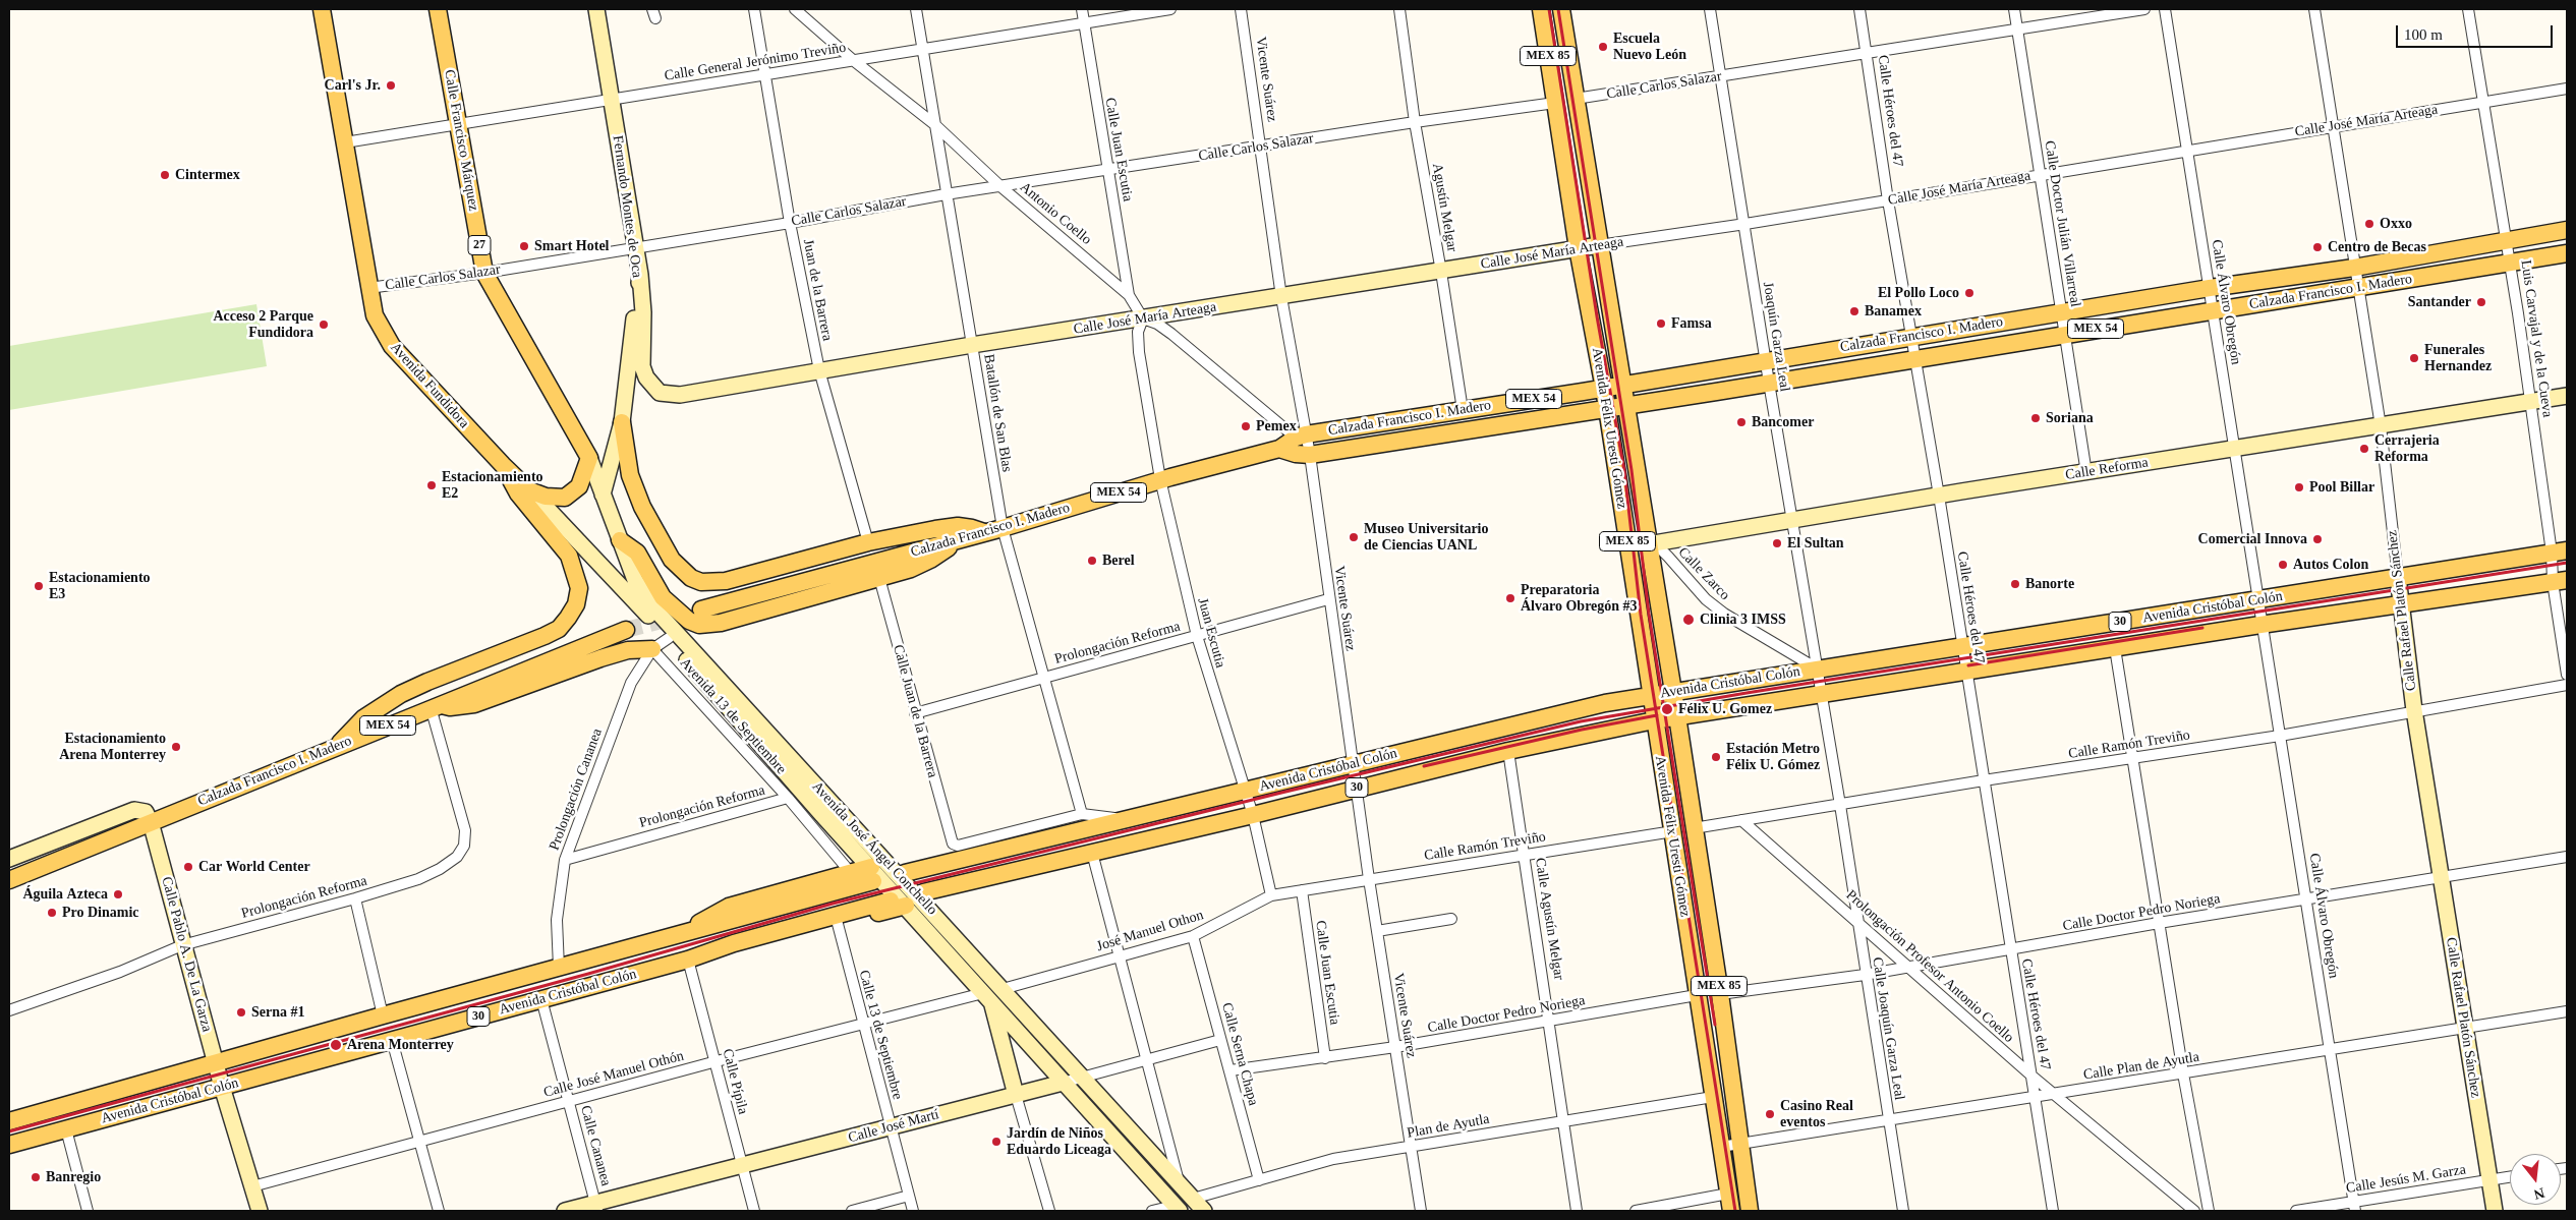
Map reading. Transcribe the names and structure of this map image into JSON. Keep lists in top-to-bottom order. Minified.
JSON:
{"streets":{"main road":["MEX 85","Calle Francisco Márquez","27","Calzada Francisco I. Madero","MEX 54","Avenida Fundidora","Avenida Félix Uresti Gómez","Avenida Cristóbal Colón","30"],"street":["Calle General Jerónimo Treviño","Vicente Suárez","Calle Carlos Salazar","Calle Héroes del 47","Calle José María Arteaga","Calle Juan Escutia","Fernando Montes de Oca","Agustín Melgar","Antonio Coello","Calle Doctor Julián Villarreal","Juan de la Barrera","Calle Álvaro Obregón","Joaquín Garza Leal","Luis Carvajal y de la Cueva","Batallón de San Blas","Calle Reforma","Calle Zarco","Calle Rafael Platón Sánchez","Juan Escutia","Prolongación Reforma","Calle Juan de la Barrera","Avenida 13 de Septiembre","Calle Ramón Treviño","Prolongación Cananea","Avenida José Ángel Conchello","Calle Doctor Pedro Noriega","Calle Agustín Melgar","José Manuel Othon","Calle Pablo A. De La Garza","Prolongación Profesor Antonio Coello","Calle Joaquín Garza Leal","Calle 13 de Septiembre","Calle Serna Chapa","Calle Plan de Ayutla","Calle José Manuel Othón","Calle Pípila","Calle José Martí","Plan de Ayutla","Calle Cananea","Calle Jesús M. Garza"]},"crossings":[["Calle General Jerónimo Treviño","Calle Francisco Márquez"],["Calle General Jerónimo Treviño","Calle Juan Escutia"],["Calle General Jerónimo Treviño","Fernando Montes de Oca"],["Calle General Jerónimo Treviño","Antonio Coello"],["Calle General Jerónimo Treviño","Juan de la Barrera"],["Calle General Jerónimo Treviño","Avenida Fundidora"],["Calle General Jerónimo Treviño","Batallón de San Blas"],["Vicente Suárez","Calle Carlos Salazar"],["Vicente Suárez","Calle José María Arteaga"],["Vicente Suárez","Calzada Francisco I. Madero"],["Vicente Suárez","Avenida Cristóbal Colón"],["Vicente Suárez","Prolongación Reforma"],["Vicente Suárez","Calle Ramón Treviño"],["Vicente Suárez","Calle Doctor Pedro Noriega"],["Vicente Suárez","Plan de Ayutla"],["Calle Carlos Salazar","Calle Héroes del 47"],["Calle Carlos Salazar","Calle Francisco Márquez"],["Calle Carlos Salazar","Calle Juan Escutia"],["Calle Carlos Salazar","Fernando Montes de Oca"],["Calle Carlos Salazar","Agustín Melgar"],["Calle Carlos Salazar","Antonio Coello"],["Calle Carlos Salazar","Calle Doctor Julián Villarreal"],["Calle Carlos Salazar","Juan de la Barrera"],["Calle Carlos Salazar","Joaquín Garza Leal"],["Calle Carlos Salazar","Avenida Fundidora"],["Calle Carlos Salazar","Batallón de San Blas"],["Calle Carlos Salazar","Avenida Félix Uresti Gómez"],["Calle Héroes del 47","Calle José María Arteaga"],["Calle Héroes del 47","Calzada Francisco I. Madero"],["Calle Héroes del 47","Calle Reforma"],["Calle Héroes del 47","Avenida Cristóbal Colón"],["Calle Héroes del 47","Calle Ramón Treviño"],["Calle Héroes del 47","Calle Doctor Pedro Noriega"],["Calle Héroes del 47","Prolongación Profesor Antonio Coello"],["Calle Héroes del 47","Calle Plan de Ayutla"],["Calle José María Arteaga","Fernando Montes de Oca"],["Calle José María Arteaga","Agustín Melgar"],["Calle José María Arteaga","Antonio Coello"],["Calle José María Arteaga","Calle Doctor Julián Villarreal"],["Calle José María Arteaga","Juan de la Barrera"],["Calle José María Arteaga","Calle Álvaro Obregón"],["Calle José María Arteaga","Joaquín Garza Leal"],["Calle José María Arteaga","Luis Carvajal y de la Cueva"],["Calle José María Arteaga","Batallón de San Blas"],["Calle José María Arteaga","Avenida Félix Uresti Gómez"],["Calle José María Arteaga","Calle Rafael Platón Sánchez"],["Calle Francisco Márquez","Avenida José Ángel Conchello"],["Calle Juan Escutia","Antonio Coello"],["Calle Juan Escutia","Calle Ramón Treviño"],["Calle Juan Escutia","Calle Doctor Pedro Noriega"],["Calle Juan Escutia","José Manuel Othon"],["Fernando Montes de Oca","Avenida José Ángel Conchello"],["Agustín Melgar","Calzada Francisco I. Madero"],["Antonio Coello","Batallón de San Blas"],["Calle Doctor Julián Villarreal","Calzada Francisco I. Madero"],["Calle Doctor Julián Villarreal","Calle Reforma"],["Calzada Francisco I. Madero","Calle Álvaro Obregón"],["Calzada Francisco I. Madero","Joaquín Garza Leal"],["Calzada Francisco I. Madero","Luis Carvajal y de la Cueva"],["Calzada Francisco I. Madero","Batallón de San Blas"],["Calzada Francisco I. Madero","Avenida Félix Uresti Gómez"],["Calzada Francisco I. Madero","Calle Rafael Platón Sánchez"],["Calzada Francisco I. Madero","Juan Escutia"],["Calzada Francisco I. Madero","Prolongación Reforma"],["Calzada Francisco I. Madero","Calle Pablo A. De La Garza"],["Calle Álvaro Obregón","Calle Reforma"],["Calle Álvaro Obregón","Avenida Cristóbal Colón"],["Calle Álvaro Obregón","Calle Ramón Treviño"],["Calle Álvaro Obregón","Calle Doctor Pedro Noriega"],["Calle Álvaro Obregón","Calle Plan de Ayutla"],["Calle Álvaro Obregón","Calle Jesús M. Garza"],["Joaquín Garza Leal","Calle Reforma"],["Joaquín Garza Leal","Calle Zarco"],["Joaquín Garza Leal","Avenida Cristóbal Colón"],["Joaquín Garza Leal","Calle Joaquín Garza Leal"],["Luis Carvajal y de la Cueva","Calle Reforma"],["Luis Carvajal y de la Cueva","Avenida Cristóbal Colón"],["Avenida Fundidora","Avenida José Ángel Conchello"],["Batallón de San Blas","Prolongación Reforma"],["Batallón de San Blas","Calle Juan de la Barrera"],["Avenida Félix Uresti Gómez","Calle Reforma"],["Avenida Félix Uresti Gómez","Calle Zarco"],["Avenida Félix Uresti Gómez","Avenida Cristóbal Colón"],["Avenida Félix Uresti Gómez","Calle Ramón Treviño"],["Avenida Félix Uresti Gómez","Calle Doctor Pedro Noriega"],["Avenida Félix Uresti Gómez","Calle Plan de Ayutla"],["Avenida Félix Uresti Gómez","Plan de Ayutla"],["Calle Reforma","Calle Zarco"],["Calle Reforma","Calle Rafael Platón Sánchez"],["Calle Zarco","Avenida Cristóbal Colón"],["Calle Zarco","Calle Joaquín Garza Leal"],["Avenida Cristóbal Colón","Calle Rafael Platón Sánchez"],["Avenida Cristóbal Colón","Juan Escutia"],["Avenida Cristóbal Colón","Prolongación Cananea"],["Avenida Cristóbal Colón","Avenida José Ángel Conchello"],["Avenida Cristóbal Colón","Calle Agustín Melgar"],["Avenida Cristóbal Colón","Calle Pablo A. De La Garza"],["Avenida Cristóbal Colón","Calle Joaquín Garza Leal"],["Avenida Cristóbal Colón","Calle Pípila"],["Avenida Cristóbal Colón","Calle Cananea"],["Calle Rafael Platón Sánchez","Calle Ramón Treviño"],["Calle Rafael Platón Sánchez","Calle Doctor Pedro Noriega"],["Calle Rafael Platón Sánchez","Calle Plan de Ayutla"],["Calle Rafael Platón Sánchez","Calle Jesús M. Garza"],["Juan Escutia","Prolongación Reforma"],["Prolongación Reforma","Calle Juan de la Barrera"],["Prolongación Reforma","Avenida 13 de Septiembre"],["Prolongación Reforma","Prolongación Cananea"],["Prolongación Reforma","Calle Pablo A. De La Garza"],["Avenida 13 de Septiembre","Prolongación Cananea"],["Calle Ramón Treviño","Calle Agustín Melgar"],["Calle Ramón Treviño","José Manuel Othon"],["Calle Ramón Treviño","Prolongación Profesor Antonio Coello"],["Calle Ramón Treviño","Calle Joaquín Garza Leal"],["Prolongación Cananea","Avenida José Ángel Conchello"],["Avenida José Ángel Conchello","José Manuel Othon"],["Avenida José Ángel Conchello","Calle José Manuel Othón"],["Avenida José Ángel Conchello","Calle José Martí"],["Avenida José Ángel Conchello","Plan de Ayutla"],["Calle Doctor Pedro Noriega","Calle Agustín Melgar"],["Calle Doctor Pedro Noriega","Prolongación Profesor Antonio Coello"],["Calle Doctor Pedro Noriega","Calle Joaquín Garza Leal"],["Calle Doctor Pedro Noriega","Calle Serna Chapa"],["Calle Agustín Melgar","Plan de Ayutla"],["José Manuel Othon","Calle Serna Chapa"],["Prolongación Profesor Antonio Coello","Calle Joaquín Garza Leal"],["Prolongación Profesor Antonio Coello","Calle Plan de Ayutla"],["Calle Joaquín Garza Leal","Calle Plan de Ayutla"],["Calle 13 de Septiembre","Calle José Manuel Othón"],["Calle 13 de Septiembre","Calle José Martí"],["Calle Serna Chapa","Calle José Martí"],["Calle Serna Chapa","Plan de Ayutla"],["Calle José Manuel Othón","Calle Pípila"],["Calle José Manuel Othón","Calle Cananea"],["Calle Pípila","Calle José Martí"],["Calle José Martí","Calle Cananea"]],"places":["Escuela Nuevo León","Carl's Jr.","Cintermex","Oxxo","Smart Hotel","Centro de Becas","El Pollo Loco","Santander","Banamex","Famsa","Acceso 2 Parque Fundidora","Funerales Hernandez","Soriana","Bancomer","Pemex","Cerrajeria Reforma","Estacionamiento E2","Pool Billar","Museo Universitario de Ciencias UANL","Comercial Innova","El Sultan","Berel","Autos Colon","Banorte","Estacionamiento E3","Preparatoria Álvaro Obregón #3","Clinia 3 IMSS","Félix U. Gomez","Estacionamiento Arena Monterrey","Estación Metro Félix U. Gómez","Car World Center","Águila Azteca","Pro Dinamic","Serna #1","Arena Monterrey","Casino Real eventos","Jardín de Niños Eduardo Liceaga","Banregio"],"scale_bar":"100 m","north":"bottom"}
